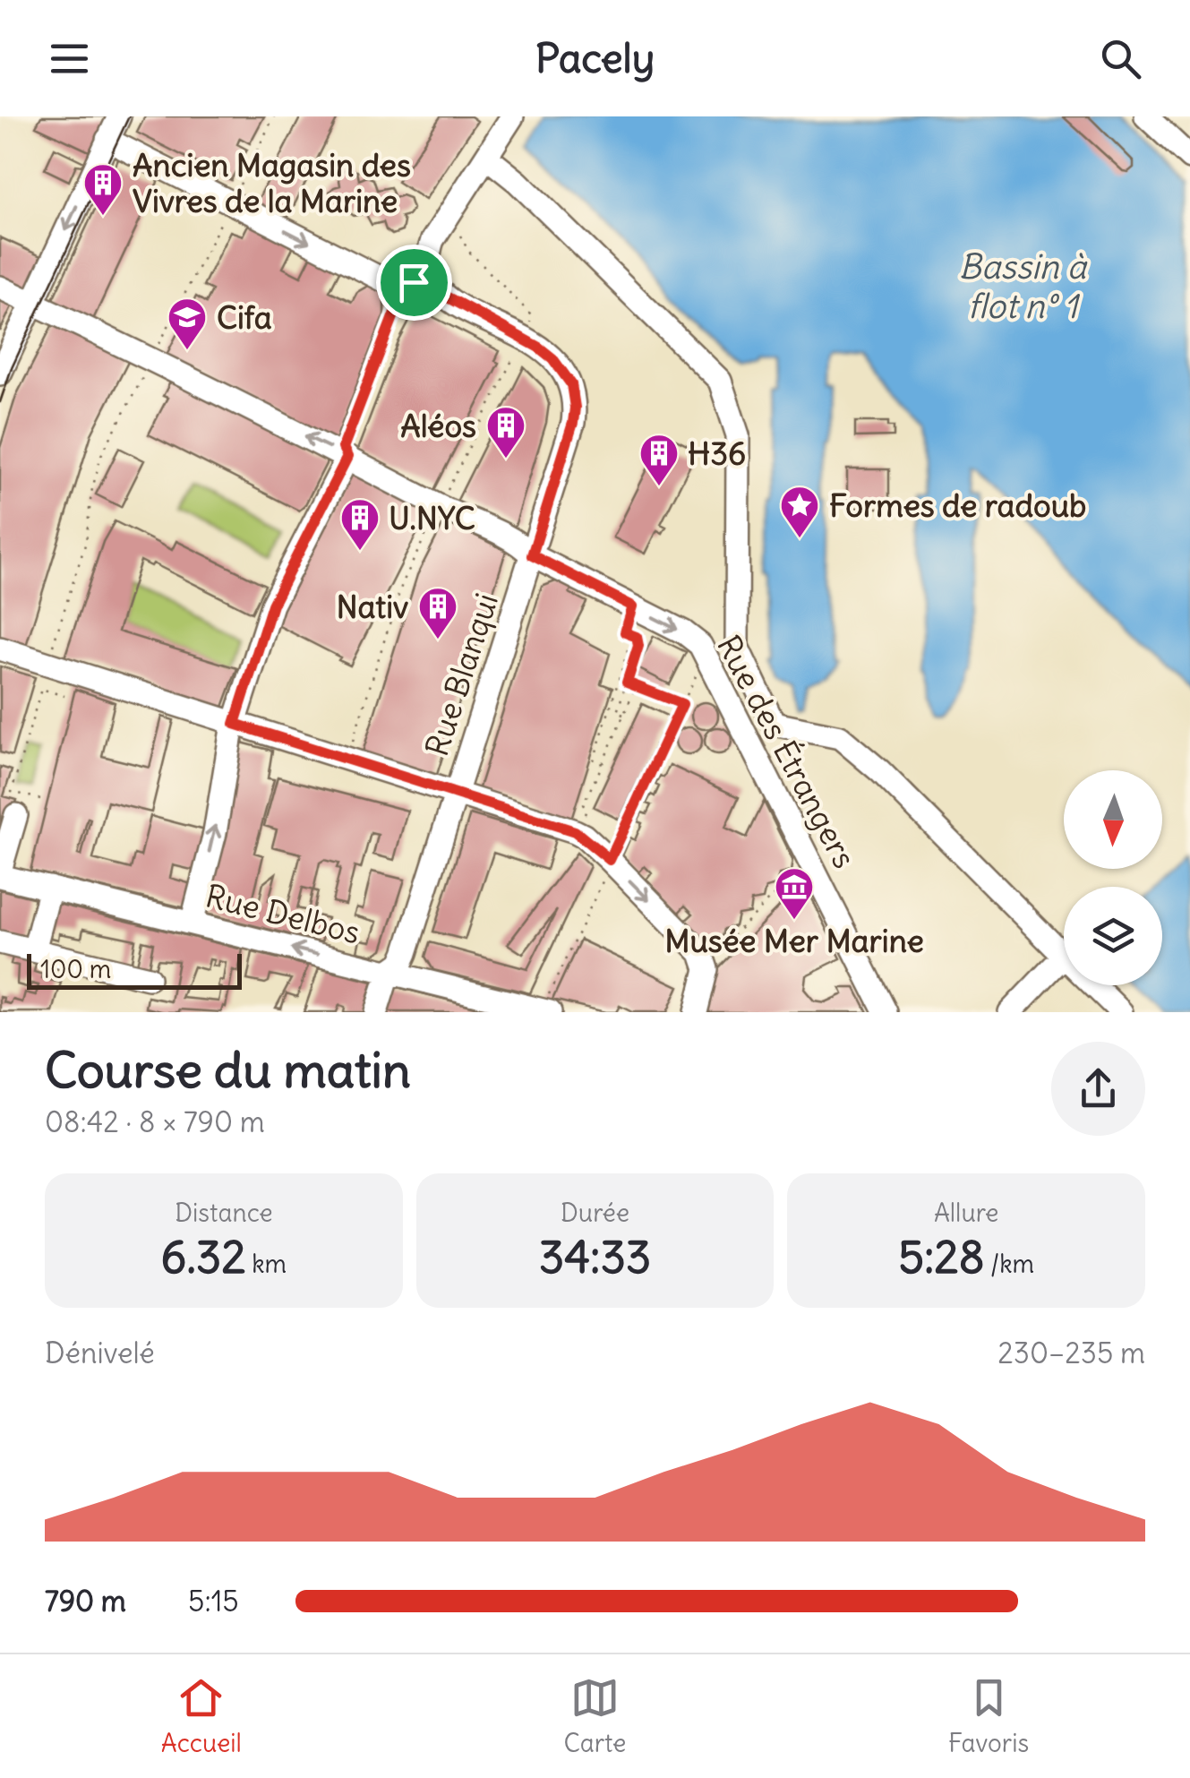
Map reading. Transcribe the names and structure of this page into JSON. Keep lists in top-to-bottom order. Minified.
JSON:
{"streets":{"street":["Rue Blanqui","Rue des Étrangers","Rue Delbos"]},"crossings":[["Rue Blanqui","Rue des Étrangers"],["Rue Blanqui","Rue Delbos"]],"water":["Bassin à flot n° 1"],"places":{"building":["Ancien Magasin des Vivres de la Marine","Aléos","H36","U.NYC","Nativ"],"school or university":["Cifa"],"place":["Formes de radoub"],"museum":["Musée Mer Marine"]},"scale_bar":"100 m","north":"bottom","page":{"header":"Pacely","scale":"100 m","heading":["Course du matin","08:42 · 8 × 790 m"],"stats":[["Distance","6.32 km"],["Durée","34:33"],["Allure","5:28 /km"]],"chart":["Dénivelé","230–235 m"],"list":[{"name":"790 m","note":"5:15"}],"tabs":["Accueil","Carte","Favoris"]}}
